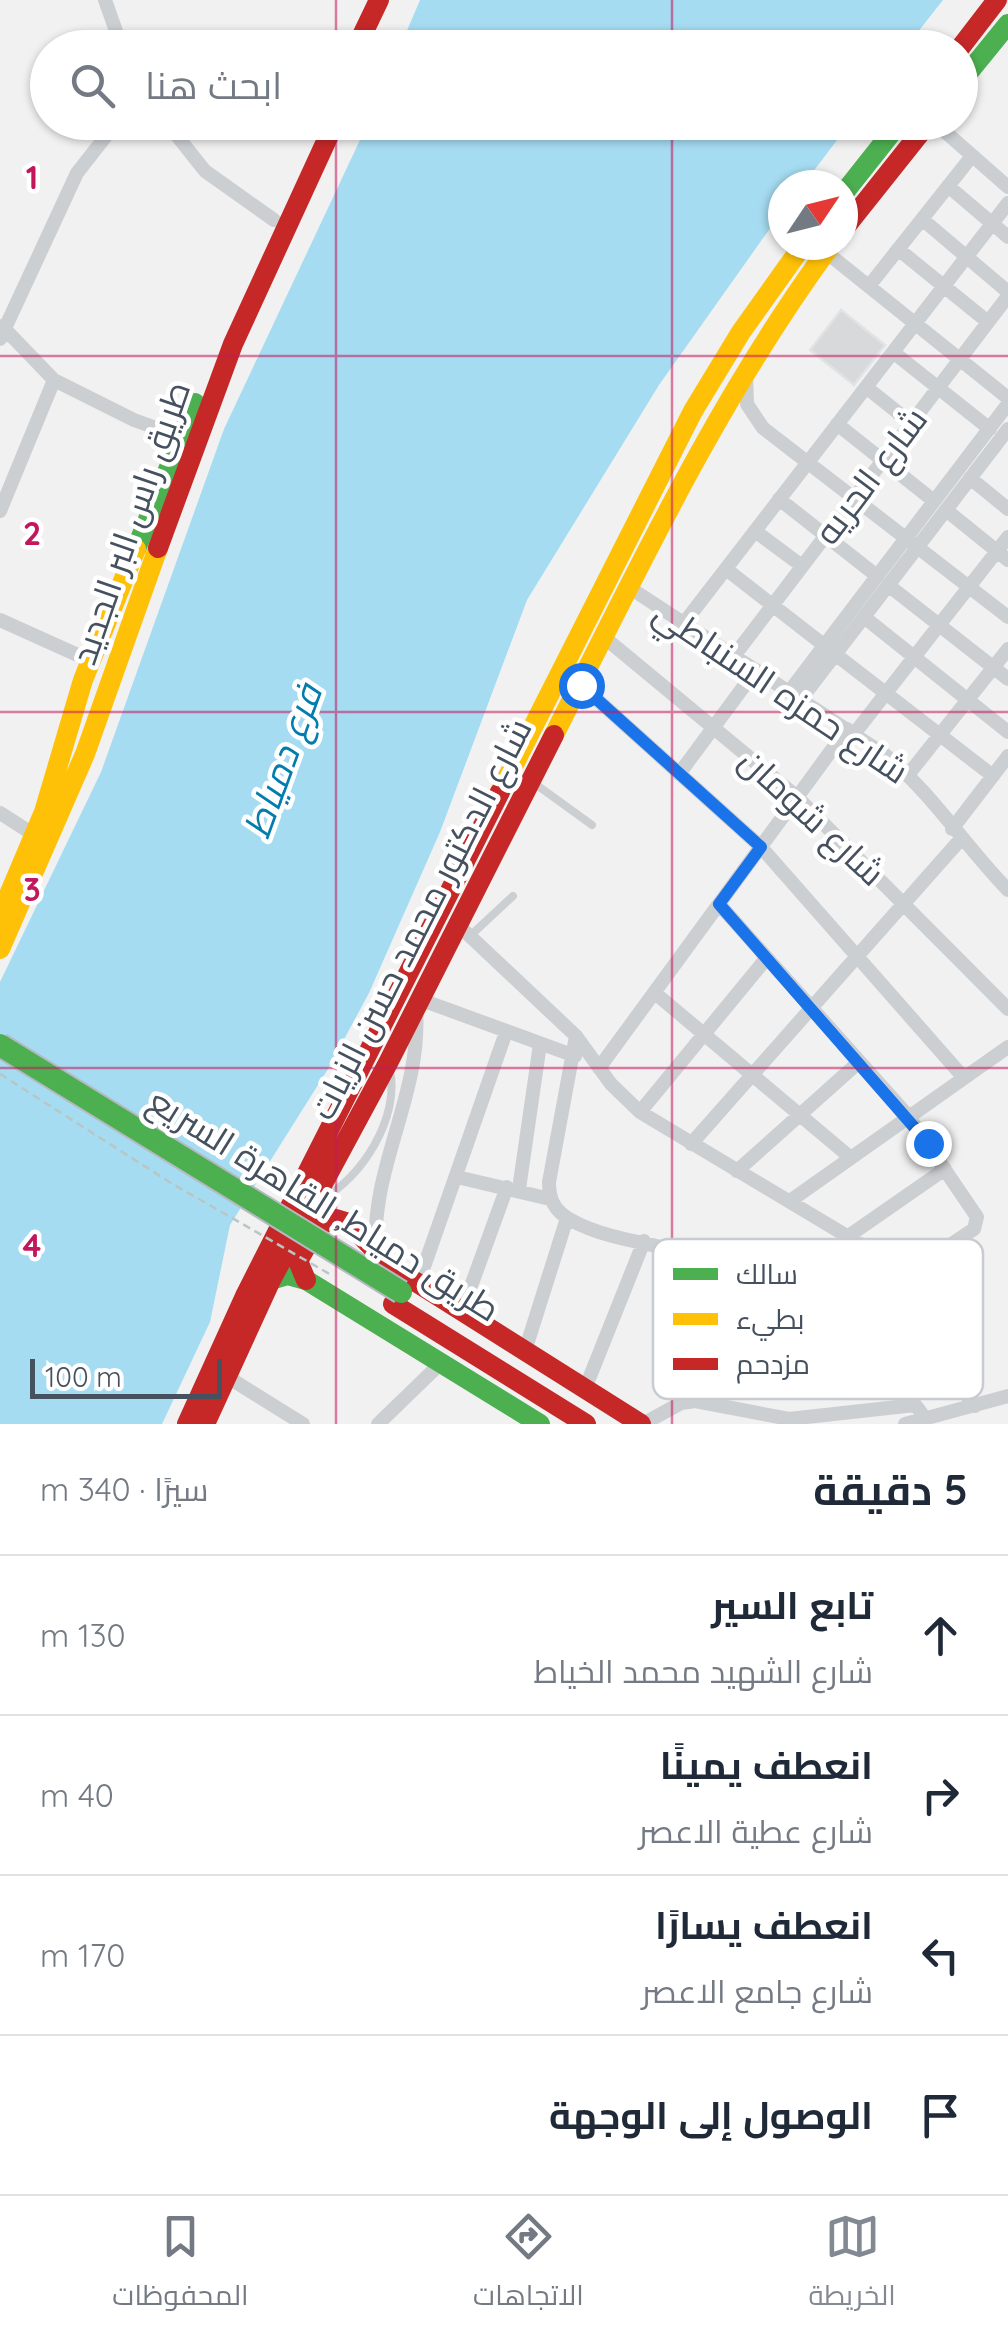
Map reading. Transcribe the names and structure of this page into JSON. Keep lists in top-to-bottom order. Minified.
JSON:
{"streets":{"main road":["طريق راس البر الجديد","شارع الدكتور محمد حسن الزيات","طريق دمياط, القاهرة السريع"],"street":["شارع الحريه","شارع حمزه السنباطي","شارع شومان"]},"crossings":[["شارع الحريه","شارع حمزه السنباطي"],["شارع حمزه السنباطي","شارع الدكتور محمد حسن الزيات"],["شارع شومان","شارع الدكتور محمد حسن الزيات"]],"water":["فرع دمياط"],"legend":["سالك","بطيء","مزدحم"],"scale_bar":"100 m","north":"top right","page":{"search":"ابحث هنا","scale":"100 m","heading":["5 دقيقة","سيرًا · 340 m"],"list":[["تابع السير","شارع الشهيد محمد الخياط","130 m"],["انعطف يمينًا","شارع عطية الاعصر","40 m"],["انعطف يسارًا","شارع جامع الاعصر","170 m"],"الوصول إلى الوجهة"],"nav":["الخريطة","الاتجاهات","المحفوظات"]},"grid":{"rows":["1","2","3","4"]}}
